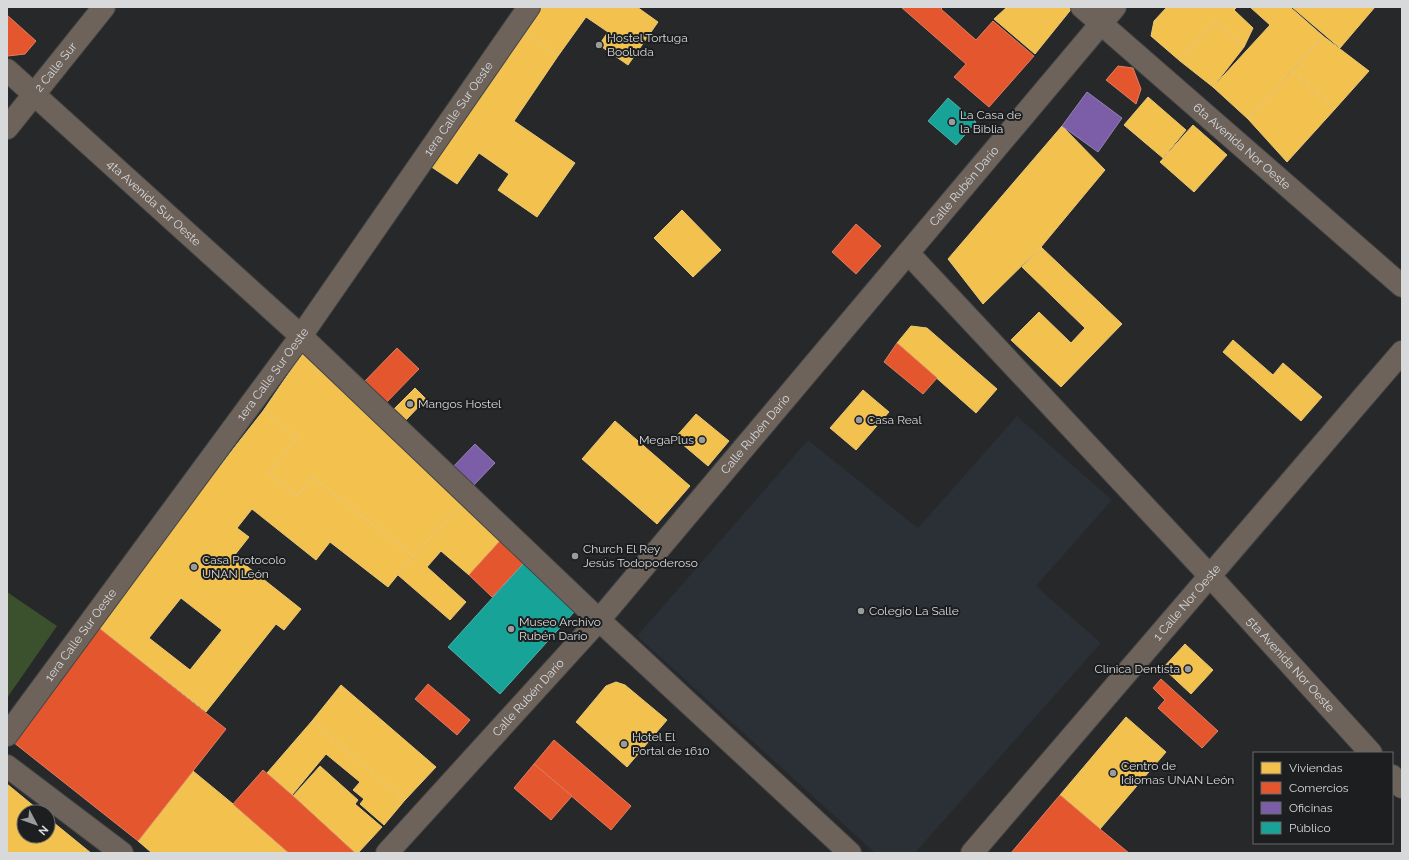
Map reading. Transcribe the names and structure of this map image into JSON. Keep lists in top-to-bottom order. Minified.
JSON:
{"streets":{"street":["2 Calle Sur","1era Calle Sur Oeste","6ta Avenida Nor Oeste","Calle Rubén Darío","4ta Avenida Sur Oeste","1 Calle Nor Oeste","5ta Avenida Nor Oeste"]},"crossings":[["2 Calle Sur","4ta Avenida Sur Oeste"],["1era Calle Sur Oeste","4ta Avenida Sur Oeste"],["6ta Avenida Nor Oeste","Calle Rubén Darío"],["Calle Rubén Darío","4ta Avenida Sur Oeste"],["Calle Rubén Darío","5ta Avenida Nor Oeste"],["1 Calle Nor Oeste","5ta Avenida Nor Oeste"]],"places":["Hostel Tortuga Booluda","La Casa de la Biblia","Mangos Hostel","Casa Real","MegaPlus","Church El Rey Jesús Todopoderoso","Casa Protocolo UNAN León","Colegio La Salle","Museo Archivo Rubén Darío","Clínica Dentista","Hotel El Portal de 1610","Centro de Idiomas UNAN León"],"legend":["Viviendas","Comercios","Oficinas","Público"],"north":"bottom right"}
